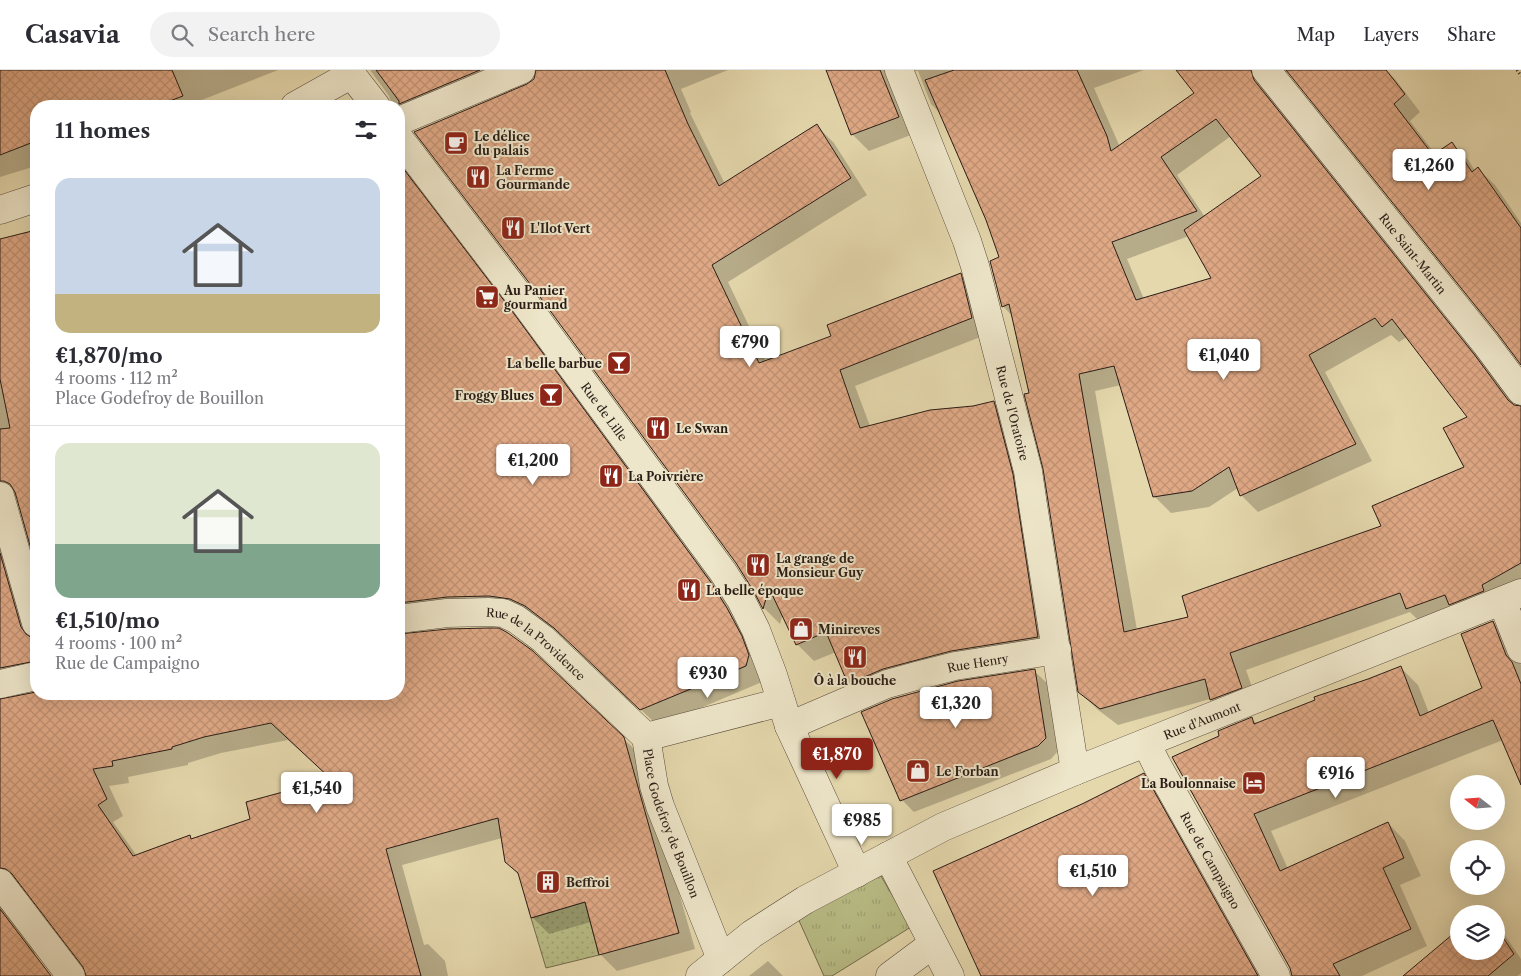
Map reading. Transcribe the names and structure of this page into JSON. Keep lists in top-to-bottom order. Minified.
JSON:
{"streets":{"street":["Rue Saint-Martin","Rue de Lille","Rue de l'Oratoire","Rue de la Providence","Rue Henry","Rue d'Aumont","Place Godefroy de Bouillon","Rue de Campaigno"]},"crossings":[["Rue de Lille","Rue Henry"],["Rue de Lille","Place Godefroy de Bouillon"],["Rue de l'Oratoire","Rue Henry"],["Rue de l'Oratoire","Rue d'Aumont"],["Rue de la Providence","Place Godefroy de Bouillon"],["Rue Henry","Place Godefroy de Bouillon"],["Rue d'Aumont","Rue de Campaigno"]],"places":{"cafe":["Le délice du palais"],"restaurant":["La Ferme Gourmande","L'Ilot Vert","Le Swan","La Poivrière","La grange de Monsieur Guy","La belle époque","Ô à la bouche"],"supermarket":["Au Panier gourmand"],"bar":["La belle barbue","Froggy Blues"],"shop":["Minireves","Le Forban"],"hotel":["La Boulonnaise"],"building":["Beffroi"]},"north":"left","page":{"header":"Casavia","search":"Search here","nav":["Map","Layers","Share"],"heading":"11 homes","price":["€1,260","€790","€1,040","€1,200","€930","€1,320","€1,870","€916","€1,540","€985","€1,510"],"list":[{"name":"€1,870/mo","note":"4 rooms · 112 m² · Place Godefroy de Bouillon"},{"name":"€1,510/mo","note":"4 rooms · 100 m² · Rue de Campaigno"}]}}
